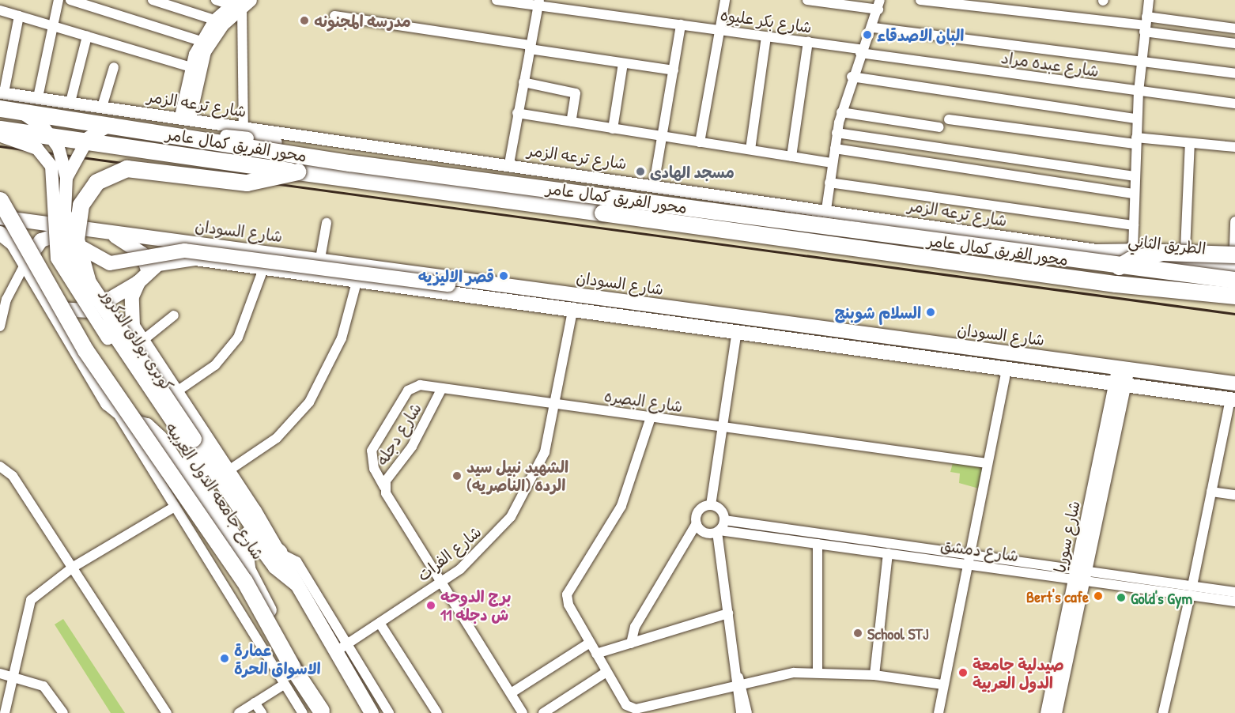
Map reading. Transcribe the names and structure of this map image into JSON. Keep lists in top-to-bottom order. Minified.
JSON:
{"streets":{"highway":["محور الفريق كمال عامر"],"main road":["شارع السودان","كوبرى بولاق الدكرور","شارع جامعه الدول العربيه"],"street":["شارع بكر عليوه","شارع عبده مراد","شارع ترعه الزمر","الطريق الثاني","شارع البصره","شارع دجله","شارع سوريا","شارع دمشق","شارع الفرات"]},"crossings":[["شارع بكر عليوه","شارع عبده مراد"],["شارع ترعه الزمر","محور الفريق كمال عامر"],["شارع ترعه الزمر","الطريق الثاني"],["شارع ترعه الزمر","كوبرى بولاق الدكرور"],["محور الفريق كمال عامر","كوبرى بولاق الدكرور"],["شارع السودان","شارع جامعه الدول العربيه"],["شارع السودان","شارع سوريا"],["شارع السودان","شارع الفرات"],["كوبرى بولاق الدكرور","شارع جامعه الدول العربيه"],["شارع البصره","شارع دجله"],["شارع البصره","شارع الفرات"],["شارع دجله","شارع الفرات"],["شارع جامعه الدول العربيه","شارع الفرات"],["شارع سوريا","شارع دمشق"]],"places":["مدرسه المجنونه","البان الاصدقاء","مسجد الهادى","قصر الاليزيه","السلام شوبنج","الشهيد نبيل سيد الرده (الناصريه)","Bert's cafe","Gold's Gym","برج الدوحه 11 ش دجله","School STJ","عمارة الاسواق الحرة","صيدلية جامعة الدول العربية"]}
